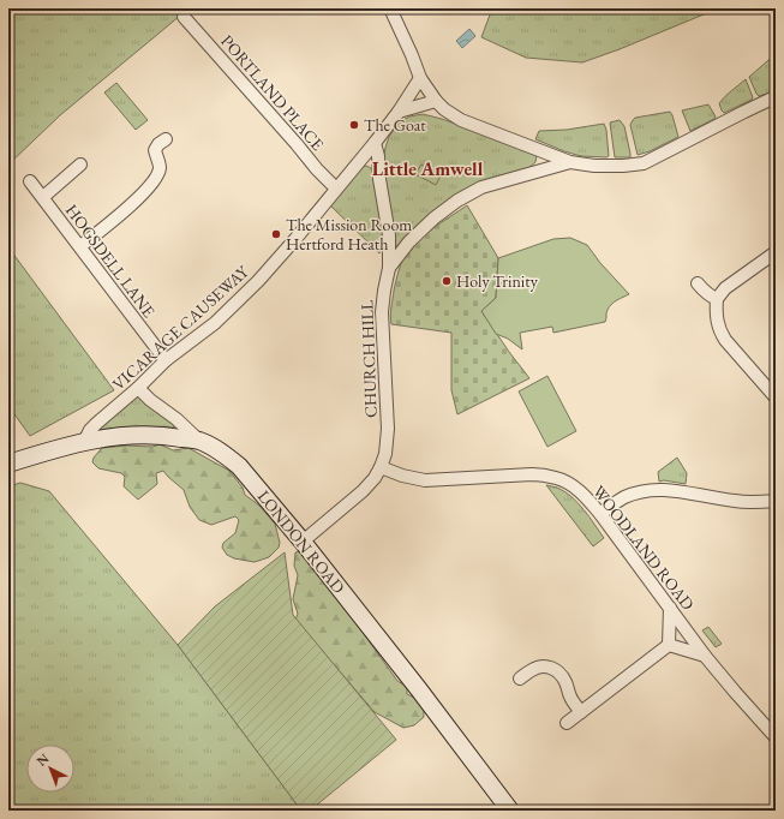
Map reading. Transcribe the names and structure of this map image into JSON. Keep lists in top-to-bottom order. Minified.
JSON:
{"streets":{"main road":["LONDON ROAD"],"street":["PORTLAND PLACE","HOGSDELL LANE","VICARAGE CAUSEWAY","CHURCH HILL","WOODLAND ROAD"]},"crossings":[["PORTLAND PLACE","VICARAGE CAUSEWAY"],["HOGSDELL LANE","VICARAGE CAUSEWAY"],["VICARAGE CAUSEWAY","CHURCH HILL"],["VICARAGE CAUSEWAY","LONDON ROAD"],["CHURCH HILL","LONDON ROAD"],["CHURCH HILL","WOODLAND ROAD"]],"districts":["Little Amwell"],"places":["The Goat","The Mission Room Hertford Heath","Holy Trinity"],"north":"top left"}
